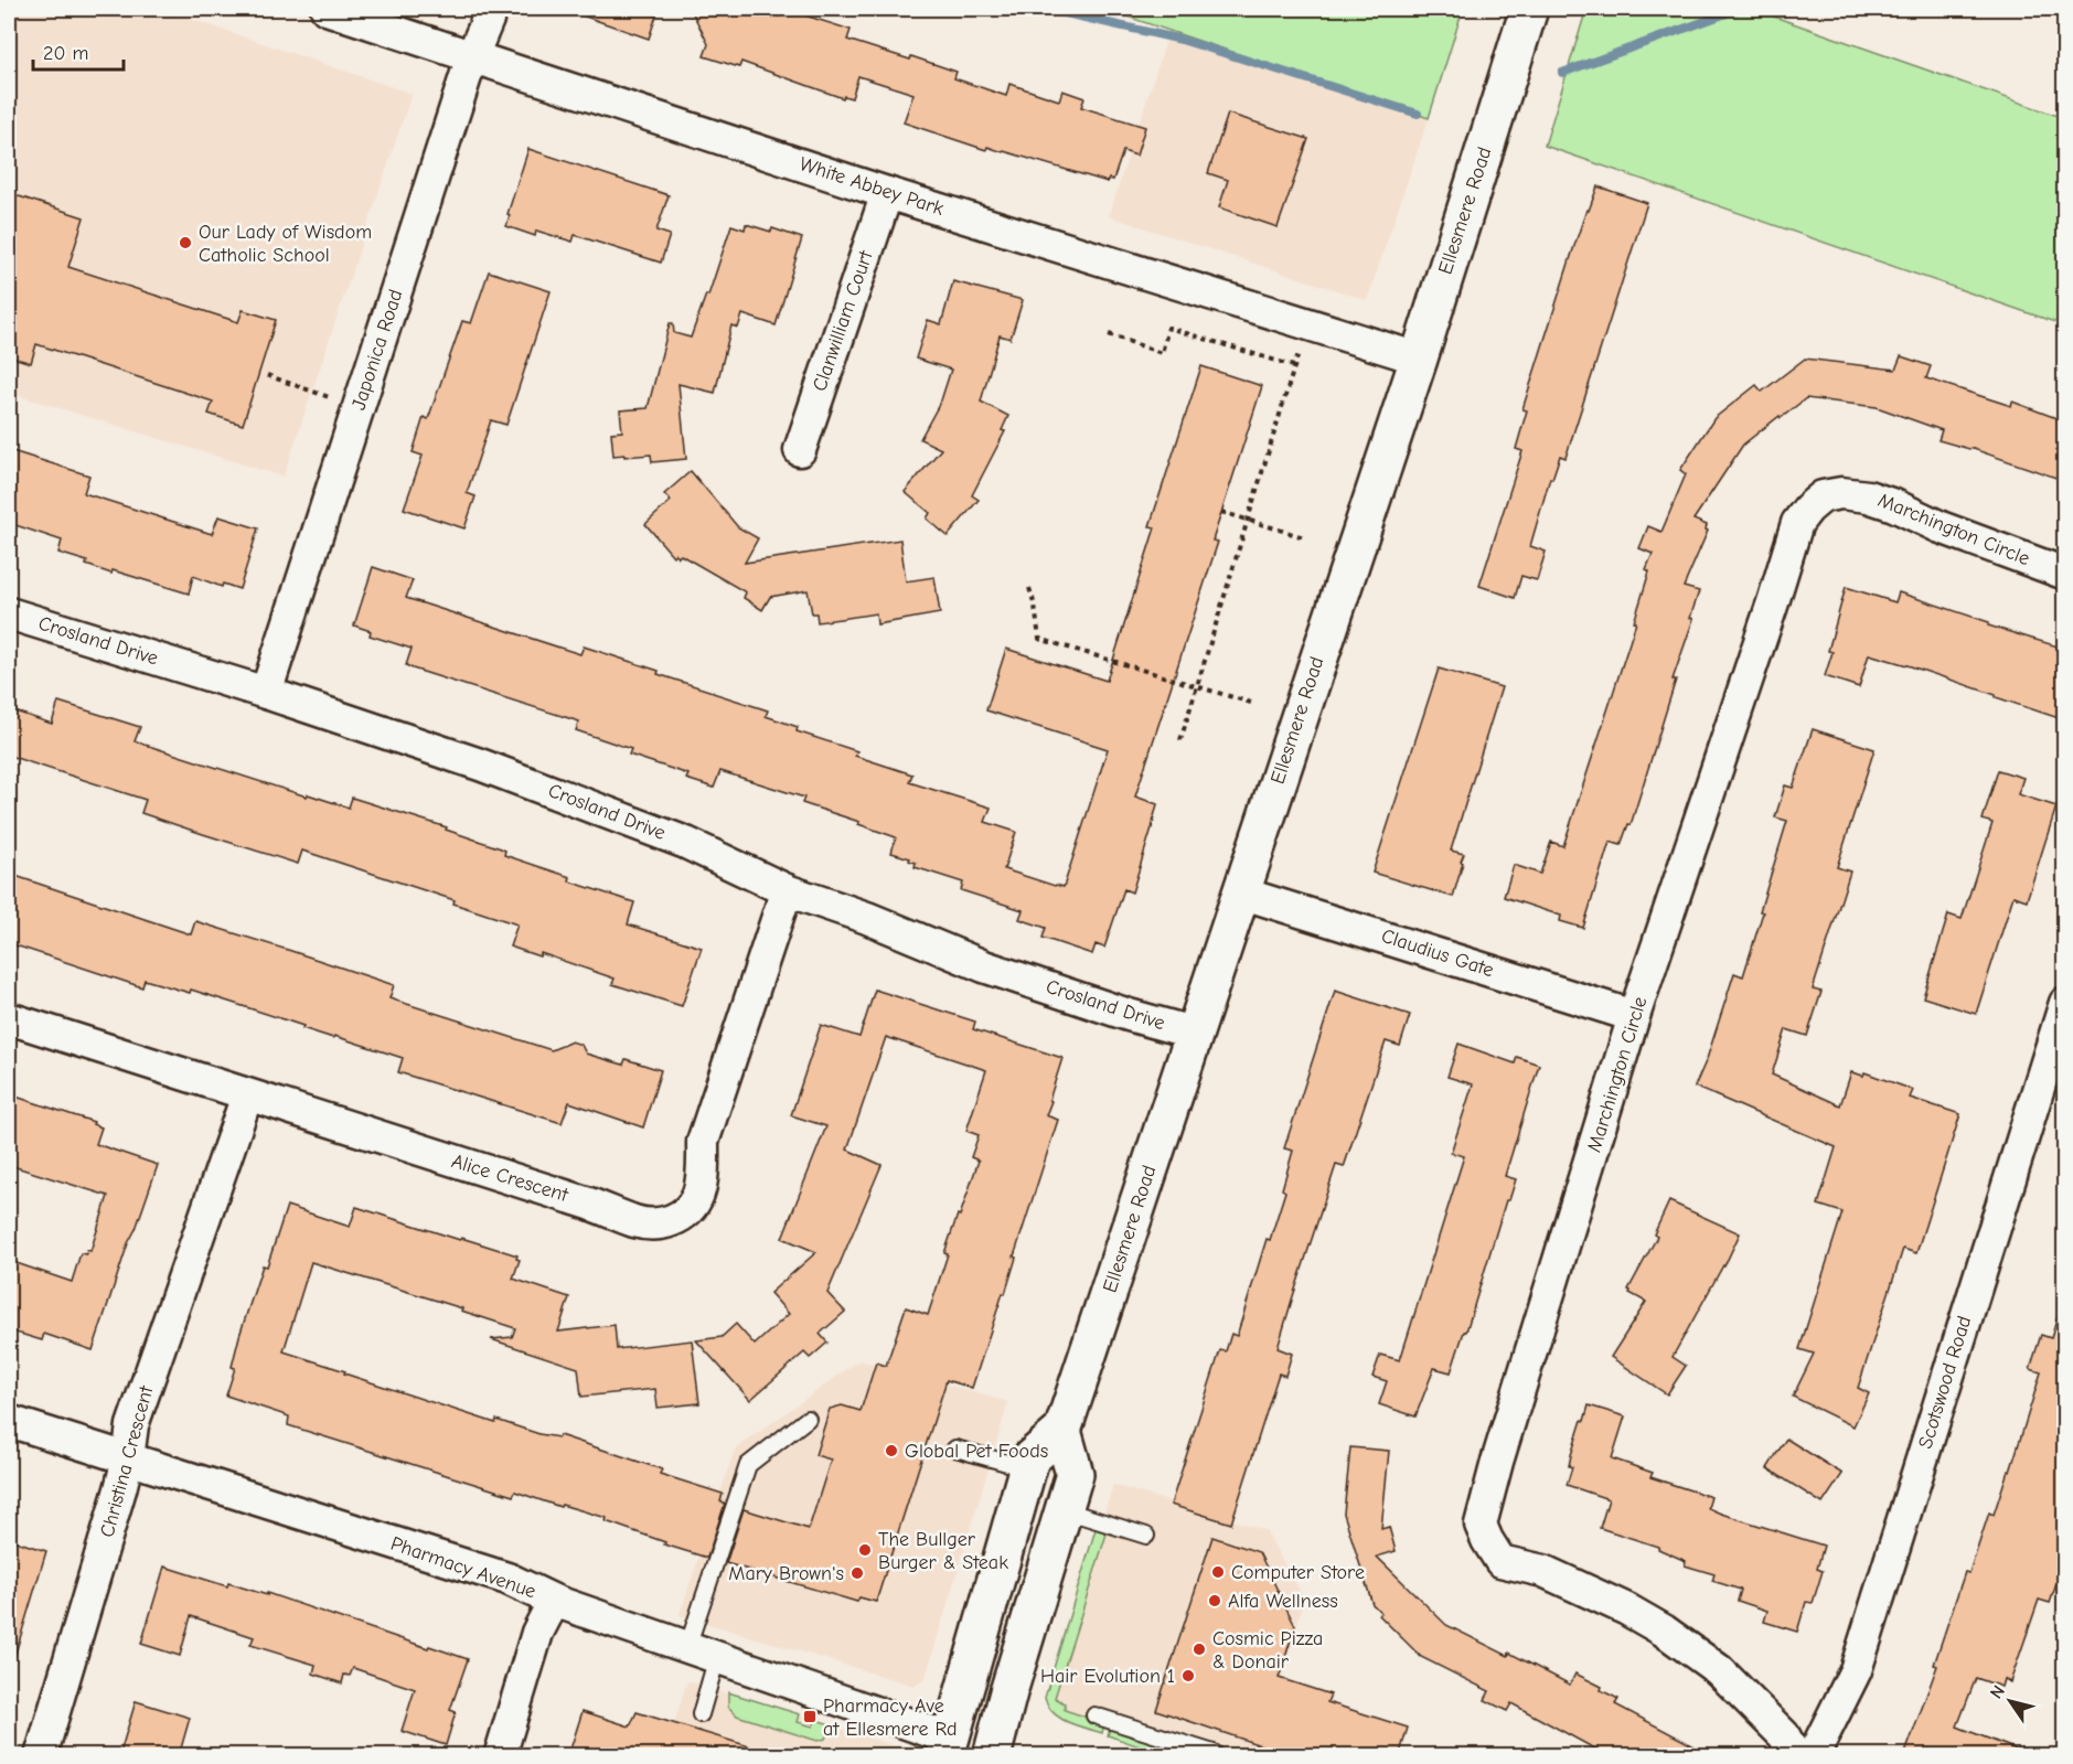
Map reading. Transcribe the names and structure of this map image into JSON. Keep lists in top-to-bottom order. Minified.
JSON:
{"streets":{"main road":["Ellesmere Road"],"street":["White Abbey Park","Clanwilliam Court","Japonica Road","Marchington Circle","Crosland Drive","Claudius Gate","Alice Crescent","Scotswood Road","Christina Crescent","Pharmacy Avenue"]},"crossings":[["White Abbey Park","Ellesmere Road"],["White Abbey Park","Clanwilliam Court"],["White Abbey Park","Japonica Road"],["Ellesmere Road","Crosland Drive"],["Ellesmere Road","Claudius Gate"],["Japonica Road","Crosland Drive"],["Marchington Circle","Claudius Gate"],["Crosland Drive","Alice Crescent"],["Alice Crescent","Christina Crescent"],["Christina Crescent","Pharmacy Avenue"]],"places":{"other":["Our Lady of Wisdom Catholic School","Global Pet Foods","The Bullger Burger & Steak","Computer Store","Mary Brown's","Alfa Wellness","Cosmic Pizza & Donair","Hair Evolution 1"],"transit":["Pharmacy Ave at Ellesmere Rd"]},"scale_bar":"20 m","north":"top left"}
